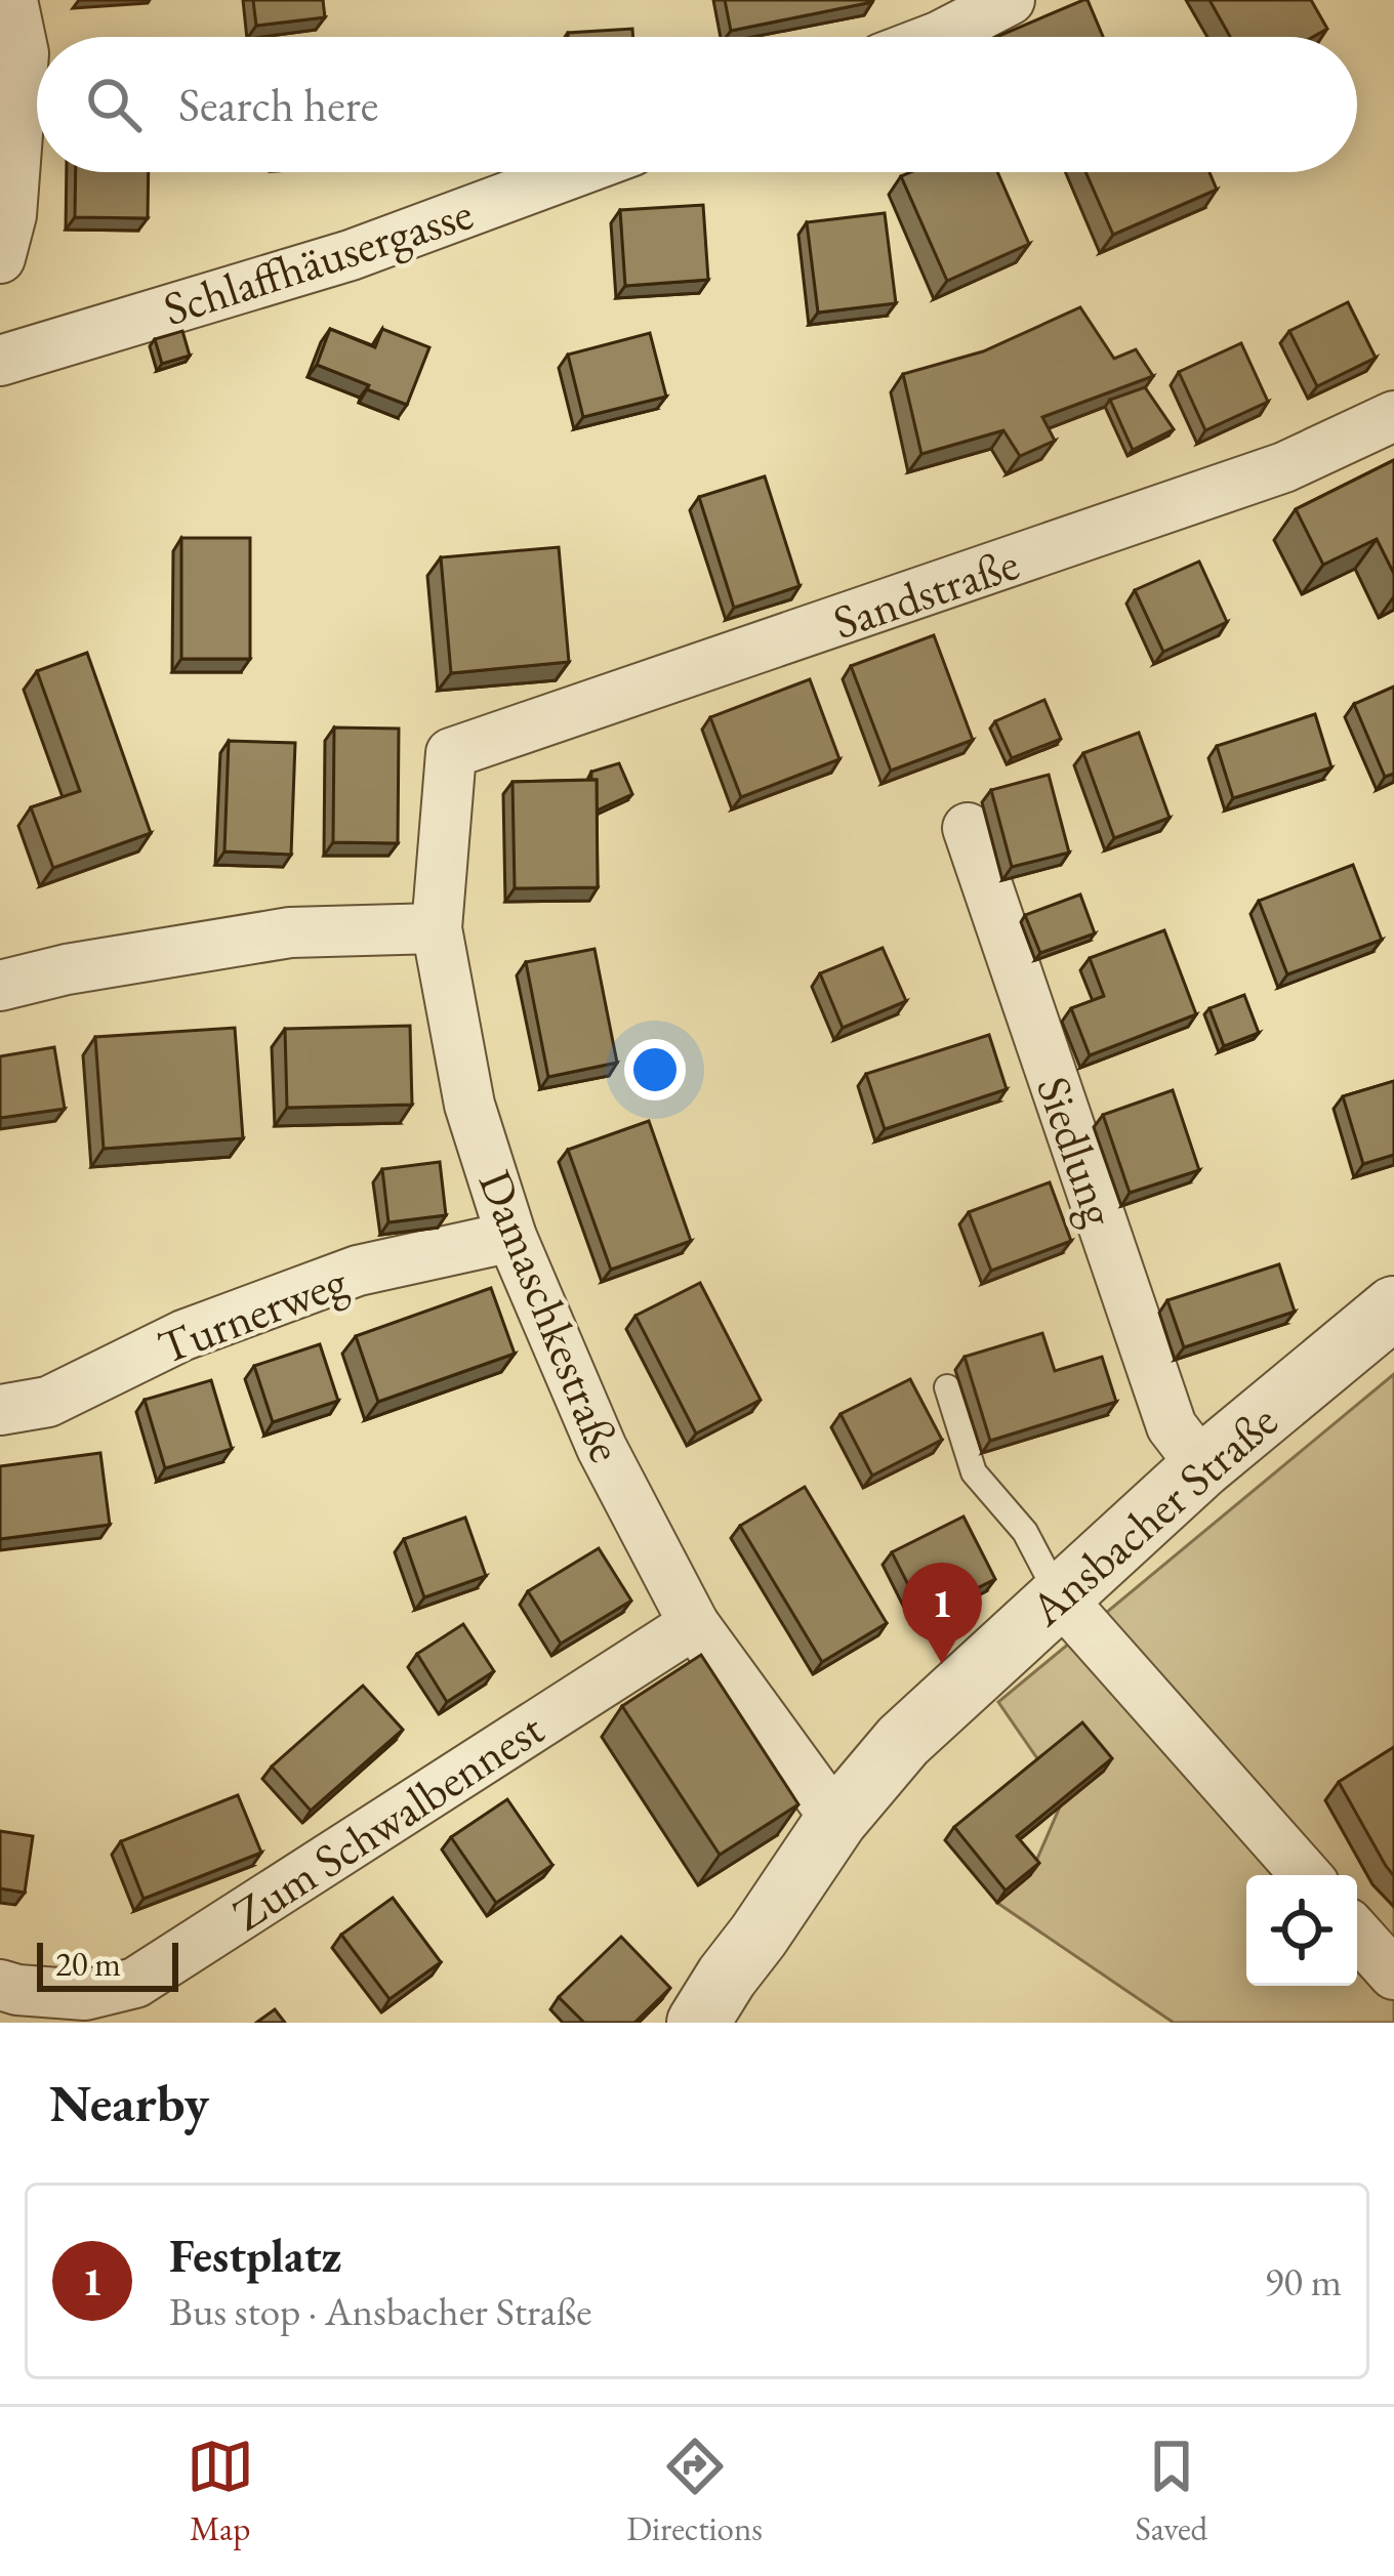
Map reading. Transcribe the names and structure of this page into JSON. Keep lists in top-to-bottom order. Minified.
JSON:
{"streets":{"street":["Schlaffhäusergasse","Sandstraße","Siedlung","Turnerweg","Damaschkestraße","Ansbacher Straße","Zum Schwalbennest"]},"crossings":[["Sandstraße","Damaschkestraße"],["Siedlung","Ansbacher Straße"],["Turnerweg","Damaschkestraße"],["Damaschkestraße","Ansbacher Straße"],["Damaschkestraße","Zum Schwalbennest"]],"scale_bar":"20 m","page":{"search":"Search here","pins":"1","scale":"20 m","heading":"Nearby","list":[{"mark":"1","name":"Festplatz","note":"Bus stop · Ansbacher Straße","value":"90 m"}],"nav":["Map","Directions","Saved"]}}
